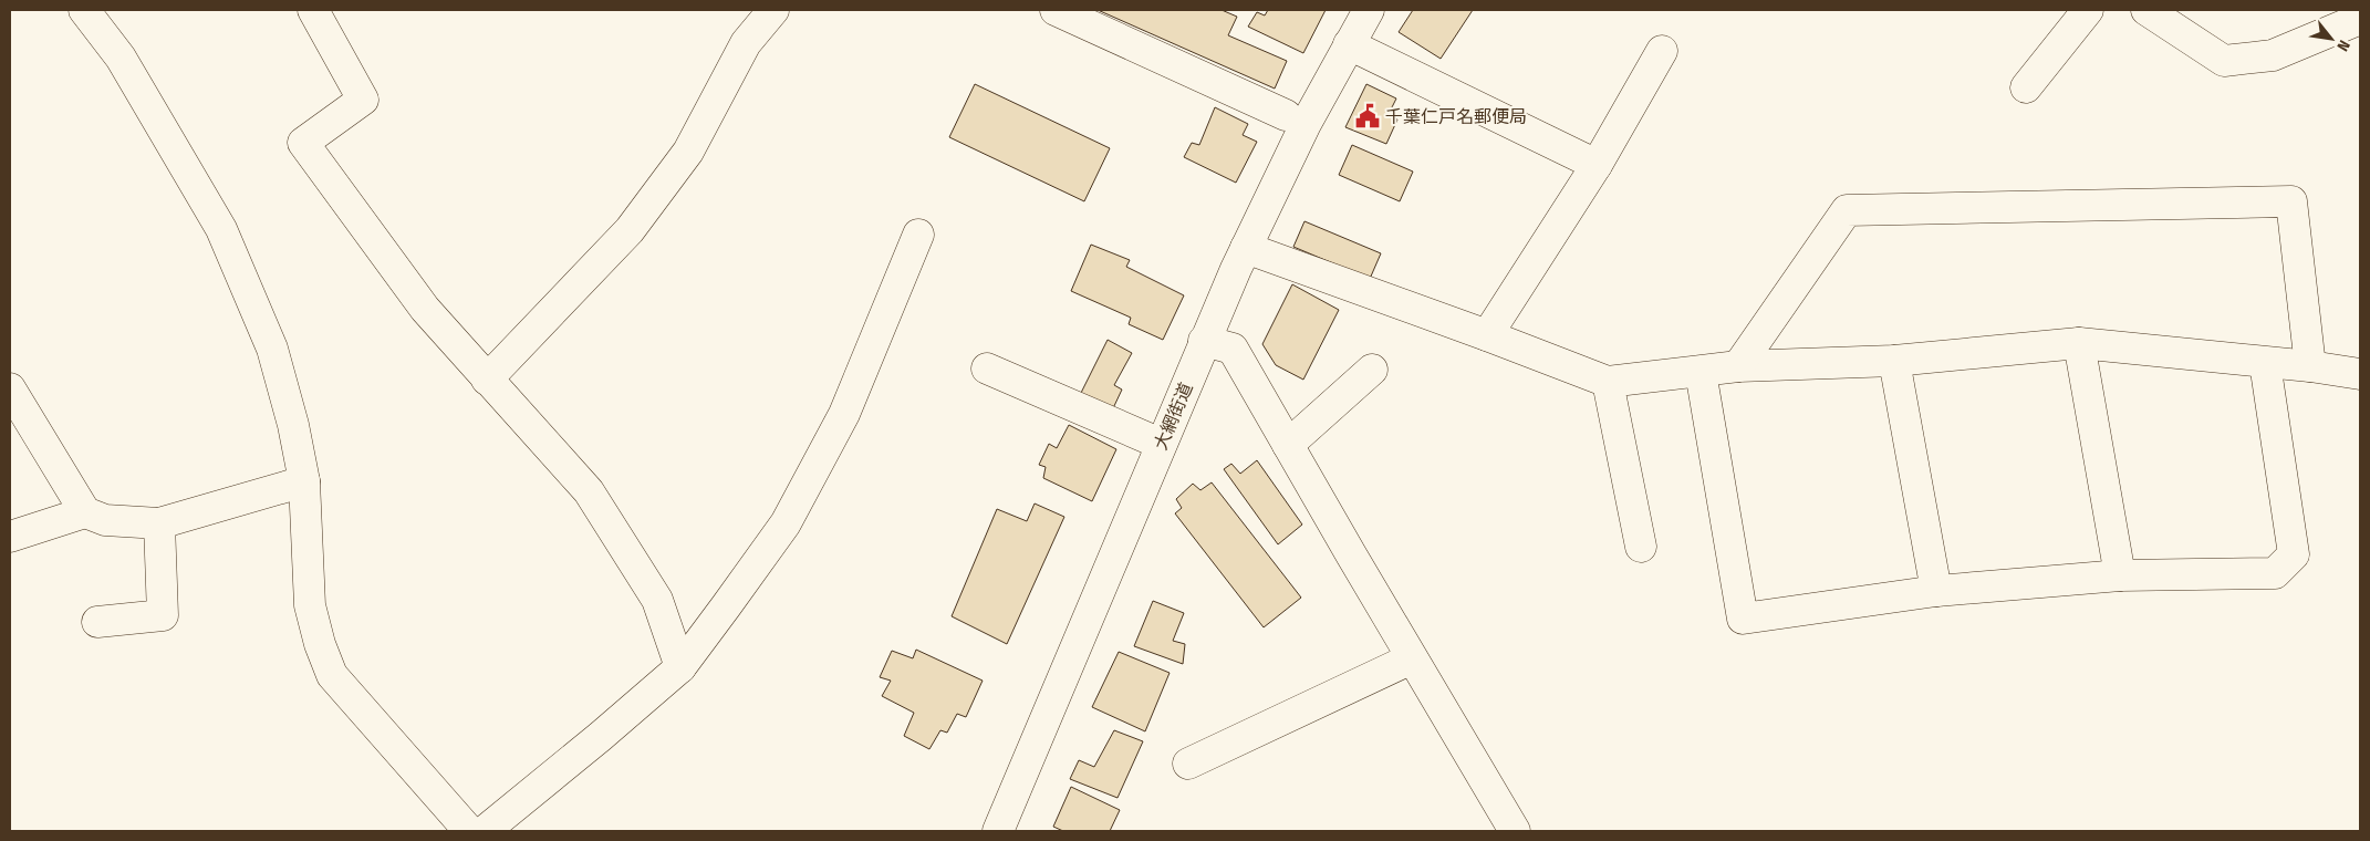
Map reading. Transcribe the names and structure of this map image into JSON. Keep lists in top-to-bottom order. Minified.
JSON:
{"streets":{"street":["大網街道"]},"places":{"public building":["千葉仁戸名郵便局"]},"north":"bottom right"}
